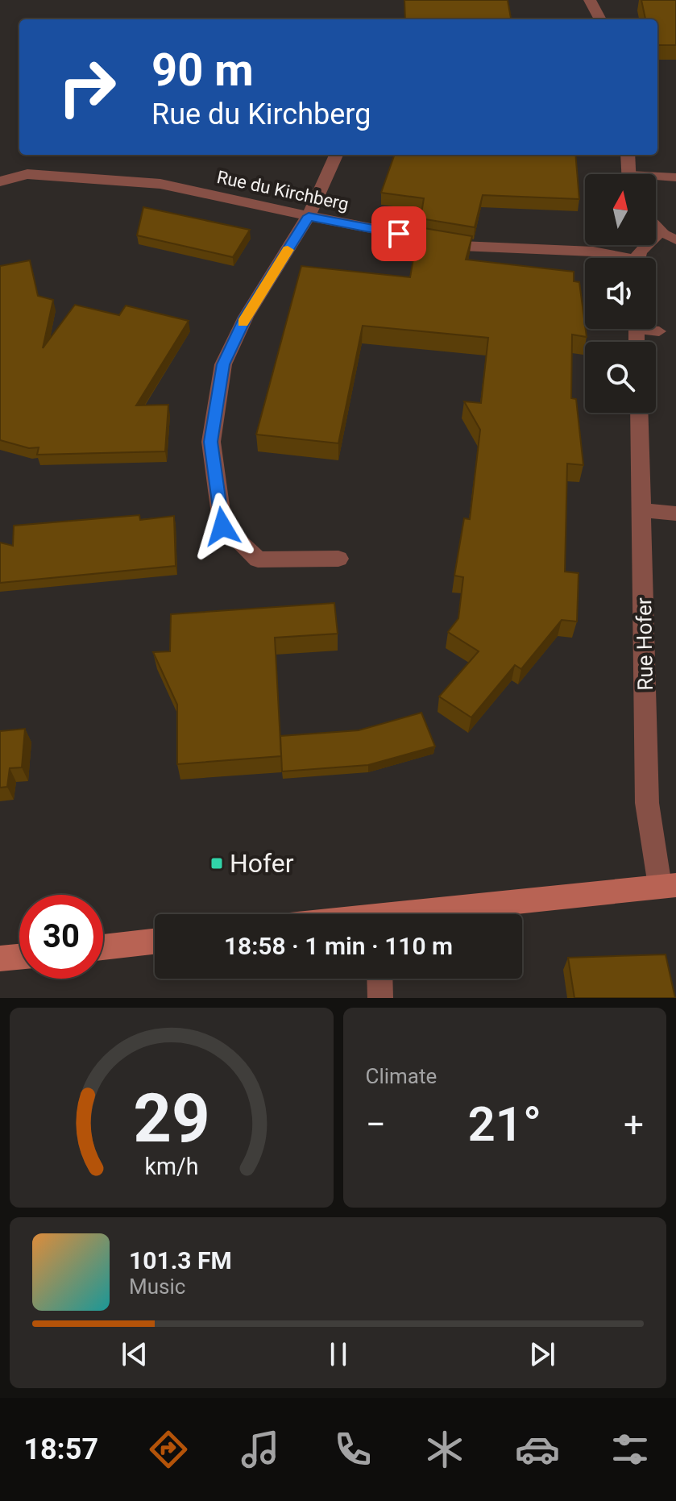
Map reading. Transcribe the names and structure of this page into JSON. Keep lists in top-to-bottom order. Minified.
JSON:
{"streets":{"street":["Rue du Kirchberg","Rue Hofer"]},"places":{"transit":["Hofer"]},"north":"top","page":{"turn":["90 m","Rue du Kirchberg"],"limit":"30","trip":"18:58 · 1 min · 110 m","tile":"Climate","heat":["−","21°","+"],"song":["101.3 FM","Music"],"tabs":"18:57","gauge":["29","km/h"]}}
